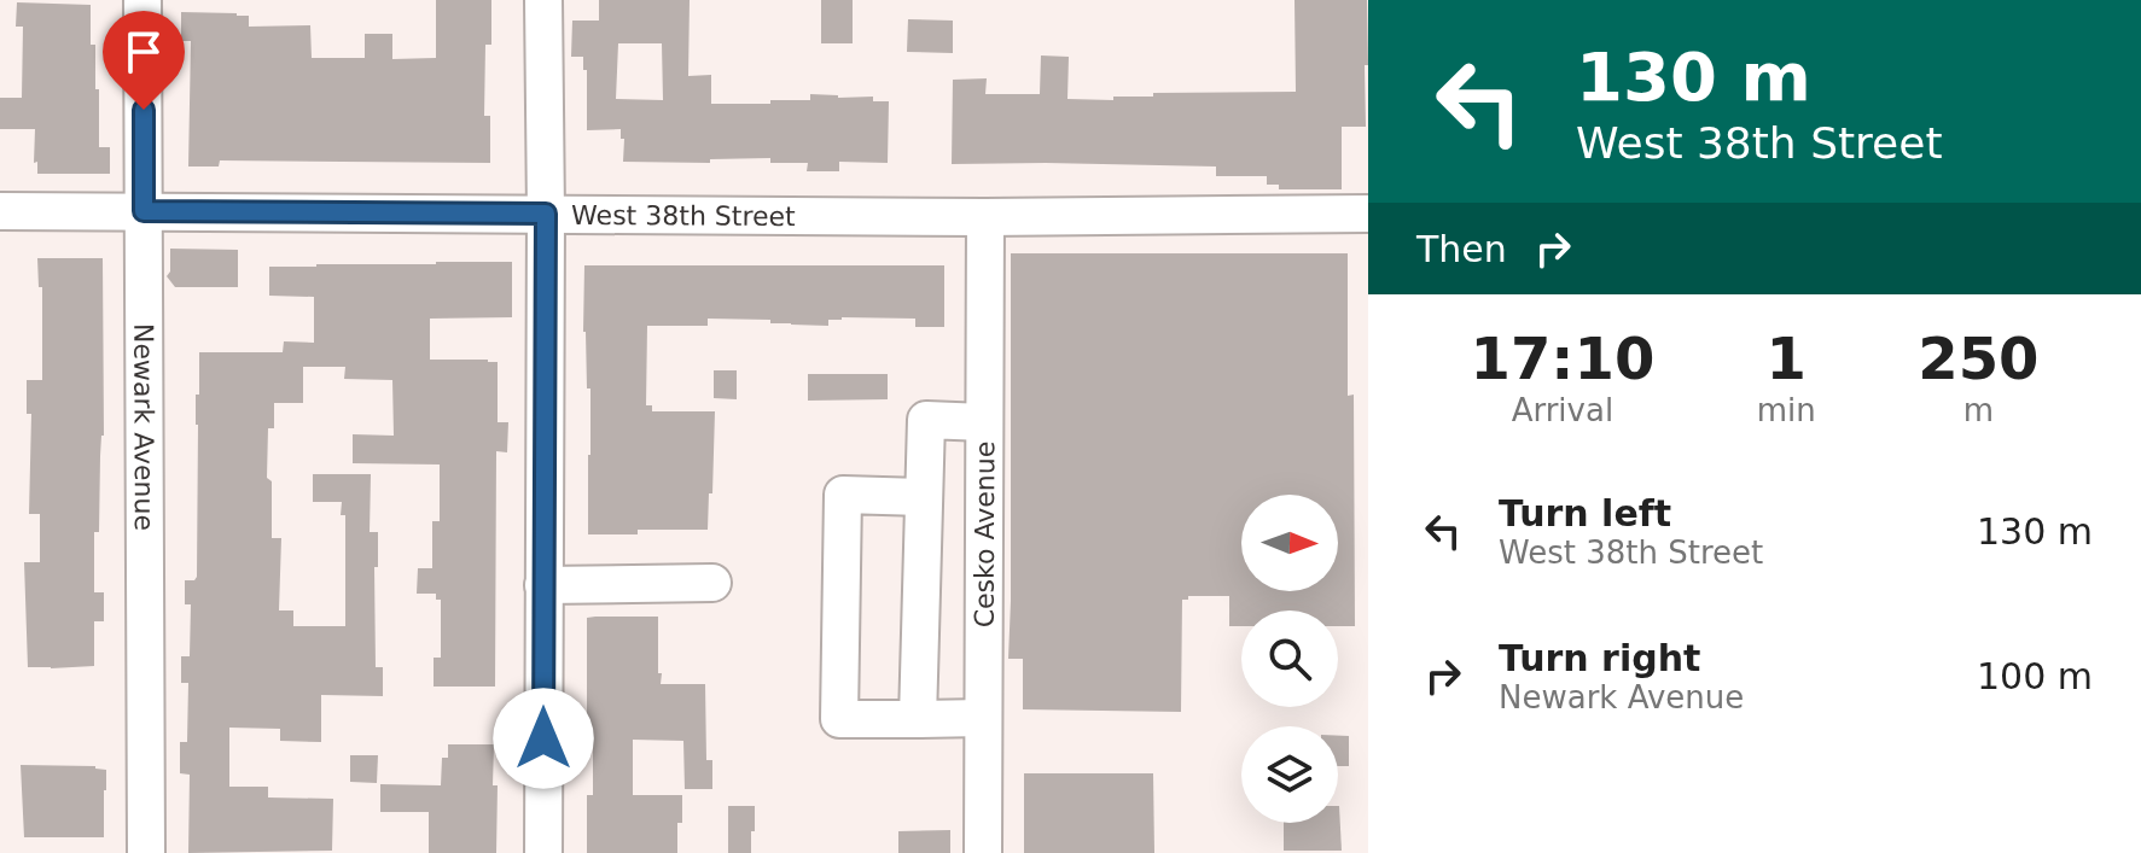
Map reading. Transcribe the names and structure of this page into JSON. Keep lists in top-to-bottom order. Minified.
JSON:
{"streets":{"street":["West 38th Street","Newark Avenue","Cesko Avenue"]},"crossings":[["West 38th Street","Newark Avenue"],["West 38th Street","Cesko Avenue"]],"north":"right","page":{"turn":["130 m","West 38th Street"],"then":"Then","eta":["17:10","Arrival","1","min","250","m"],"list":[{"name":"Turn left","note":"West 38th Street","value":"130 m"},{"name":"Turn right","note":"Newark Avenue","value":"100 m"}]}}
